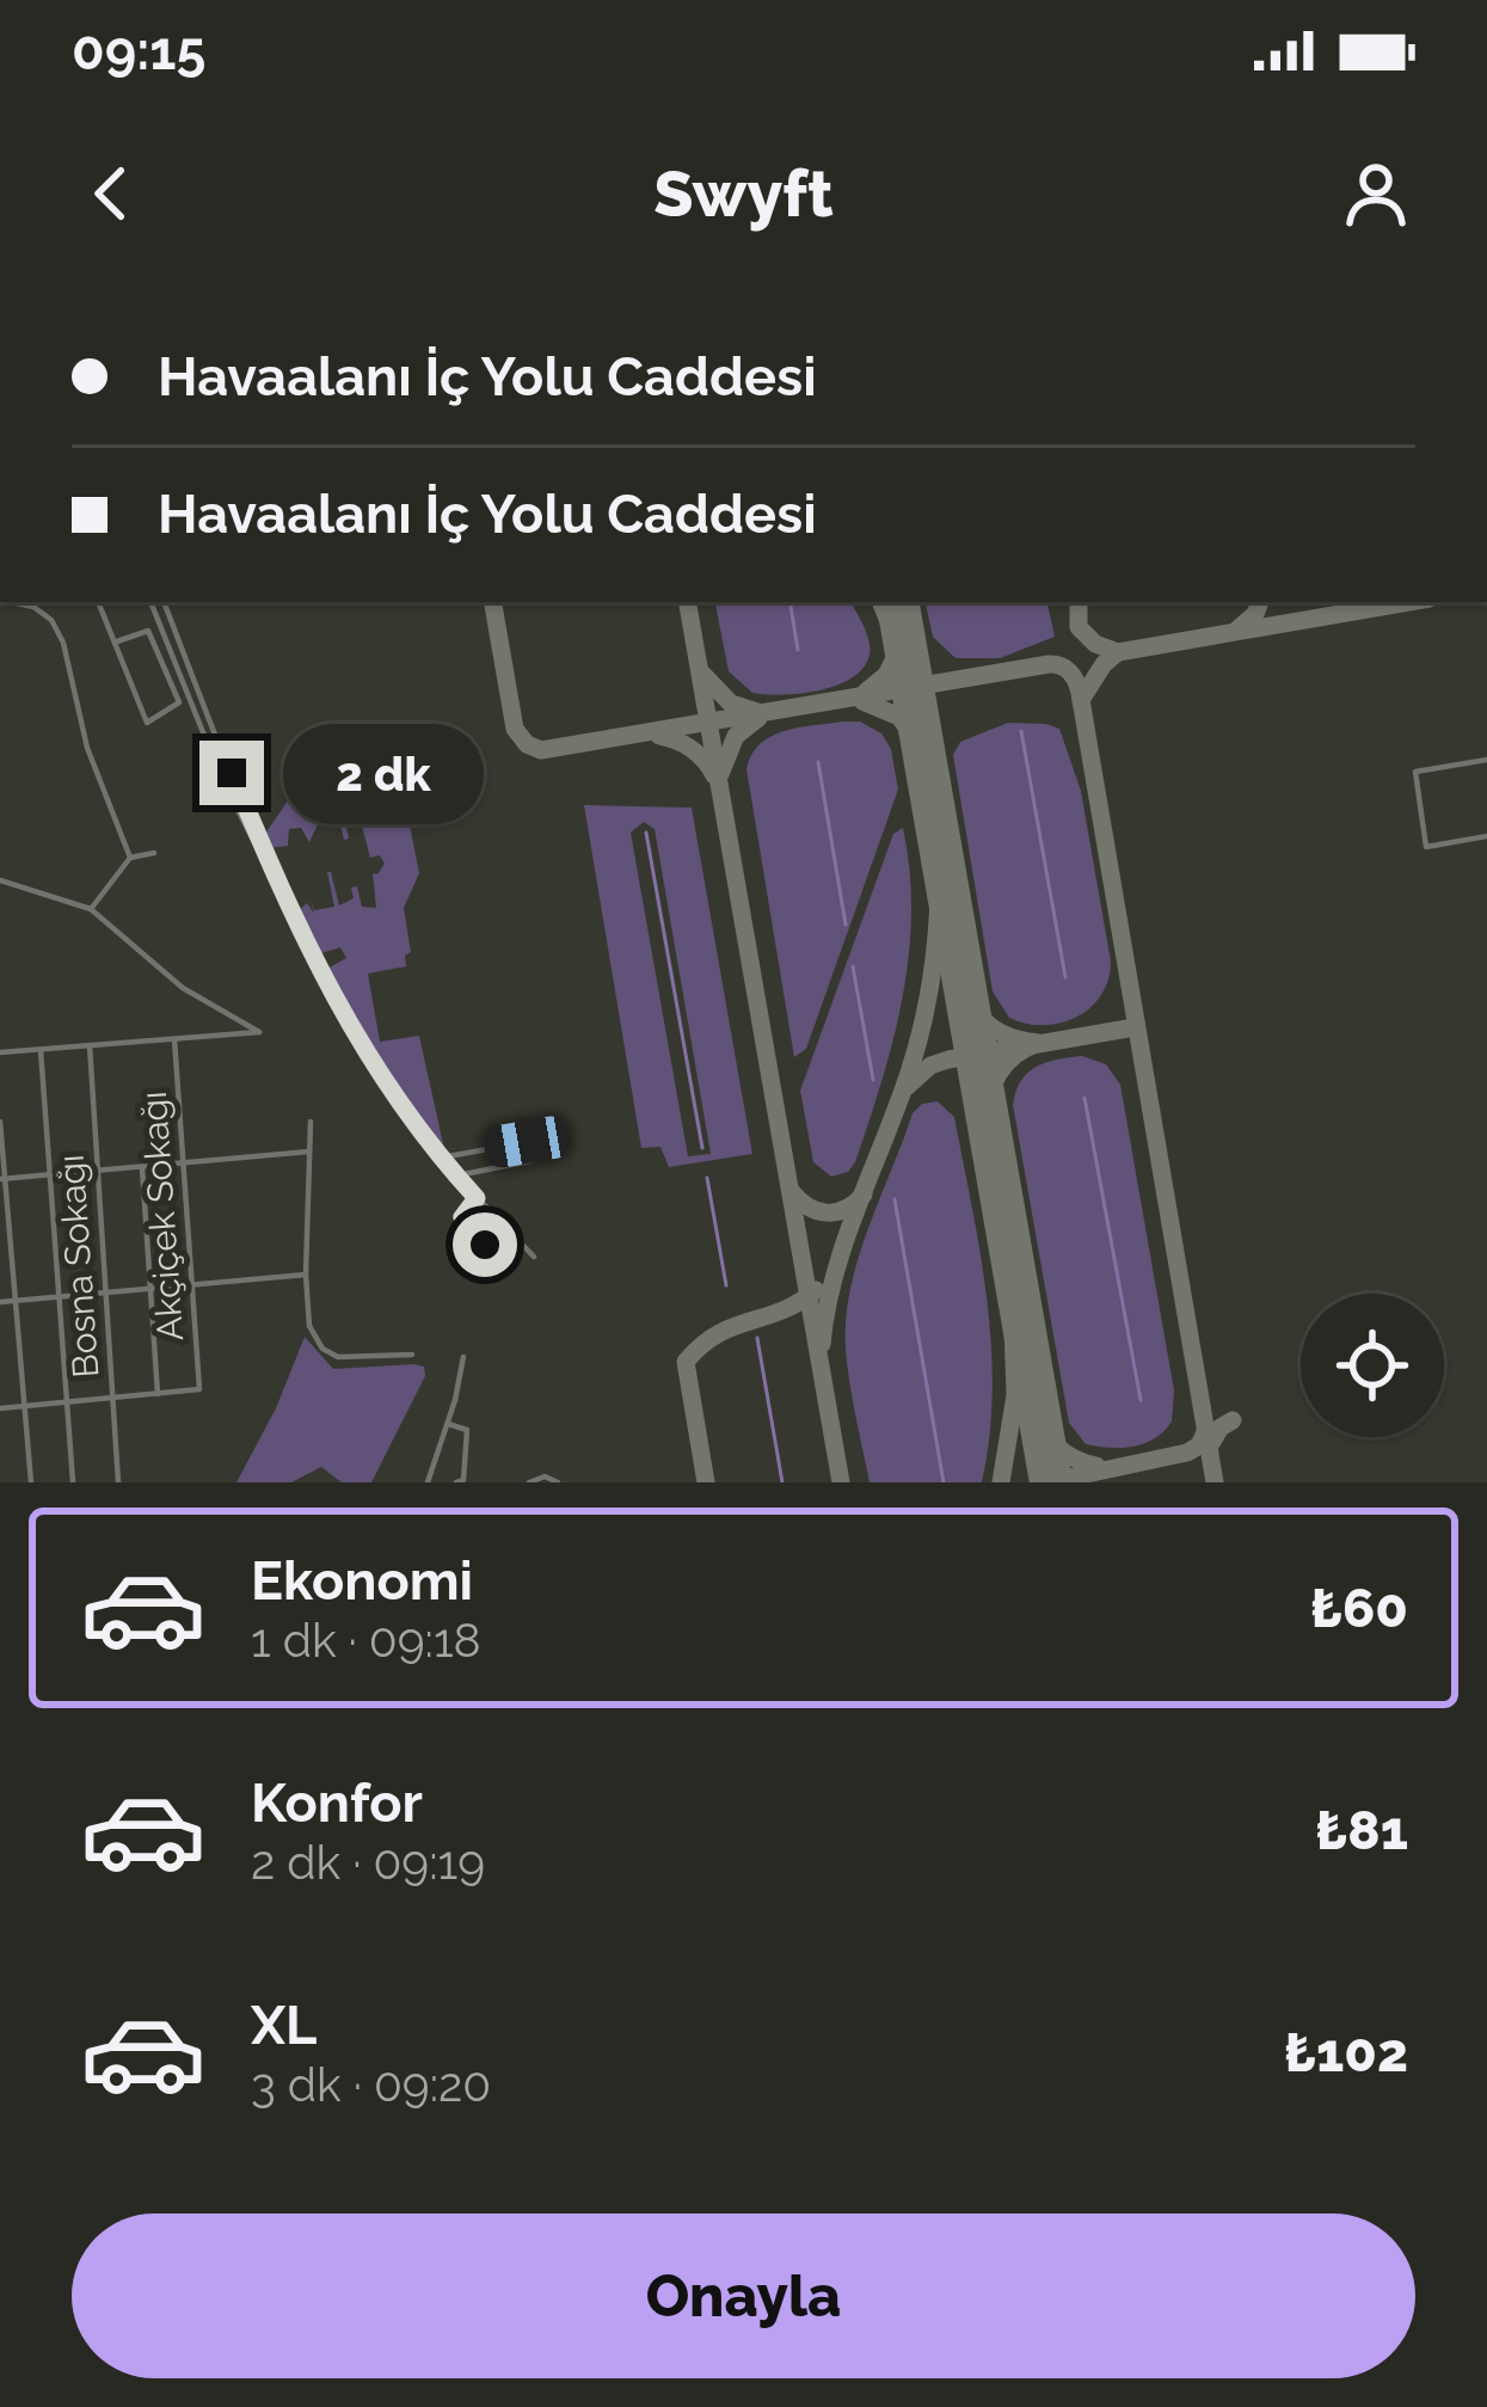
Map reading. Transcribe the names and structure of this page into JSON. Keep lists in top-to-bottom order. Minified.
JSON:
{"streets":{"street":["Akçiçek Sokağı","Bosna Sokağı"]},"page":{"status":"09:15","header":"Swyft","banner":["Havaalanı İç Yolu Caddesi","Havaalanı İç Yolu Caddesi"],"bubble":"2 dk","list":[{"name":"Ekonomi","note":"1 dk · 09:18","value":"₺60"},{"name":"Konfor","note":"2 dk · 09:19","value":"₺81"},{"name":"XL","note":"3 dk · 09:20","value":"₺102"}],"buttons":"Onayla"}}
